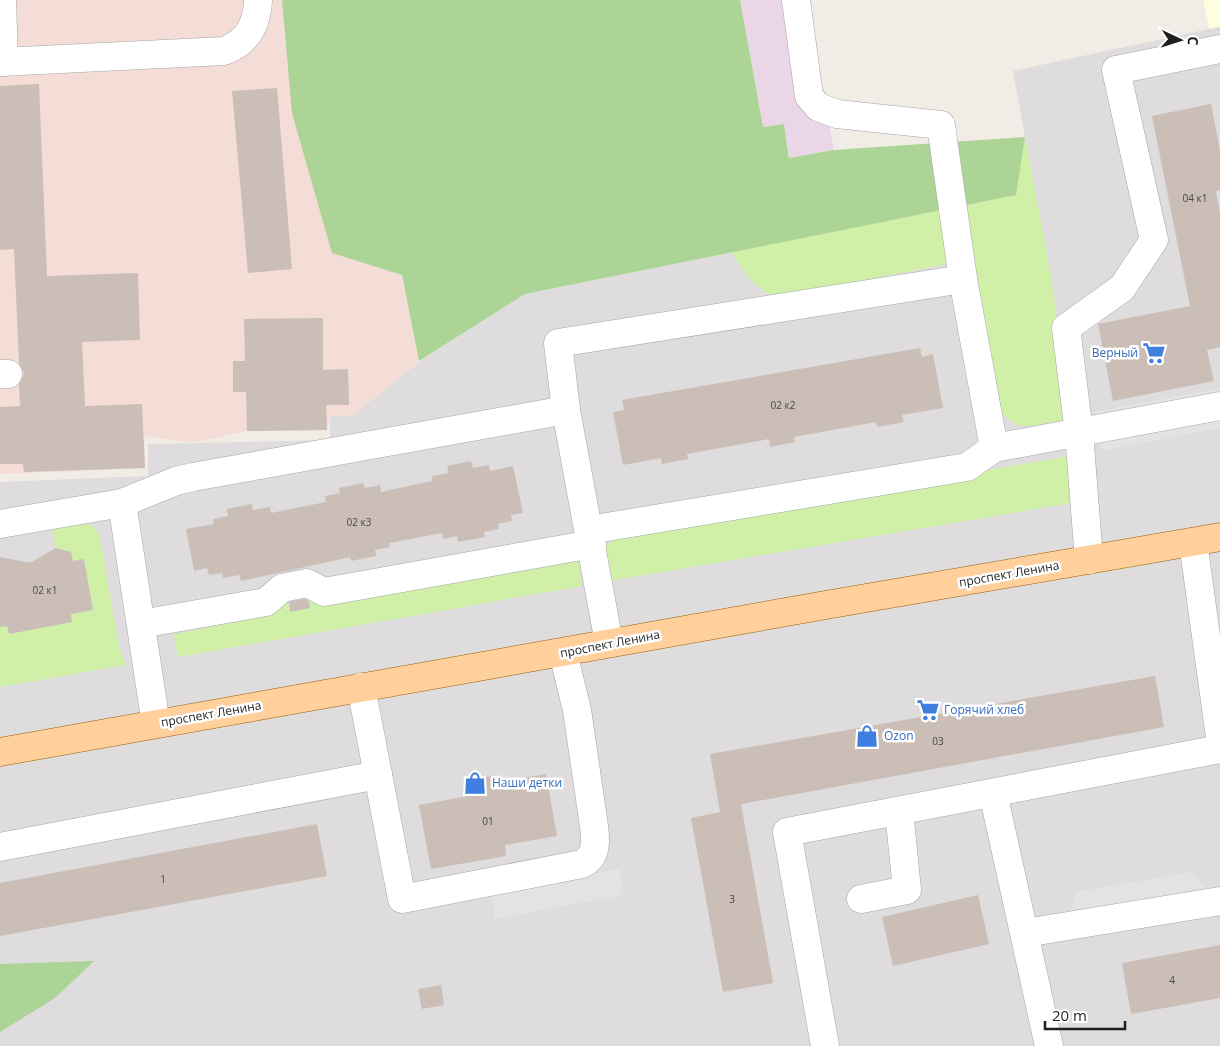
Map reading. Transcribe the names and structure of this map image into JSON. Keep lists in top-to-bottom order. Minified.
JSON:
{"streets":{"main road":["проспект Ленина"]},"places":{"supermarket":["Верный","Горячий хлеб"],"shop":["Ozon","Наши детки"]},"house_numbers":["04 к1","02 к2","02 к3","02 к1","03","01","1","3","4"],"scale_bar":"20 m","north":"right"}
